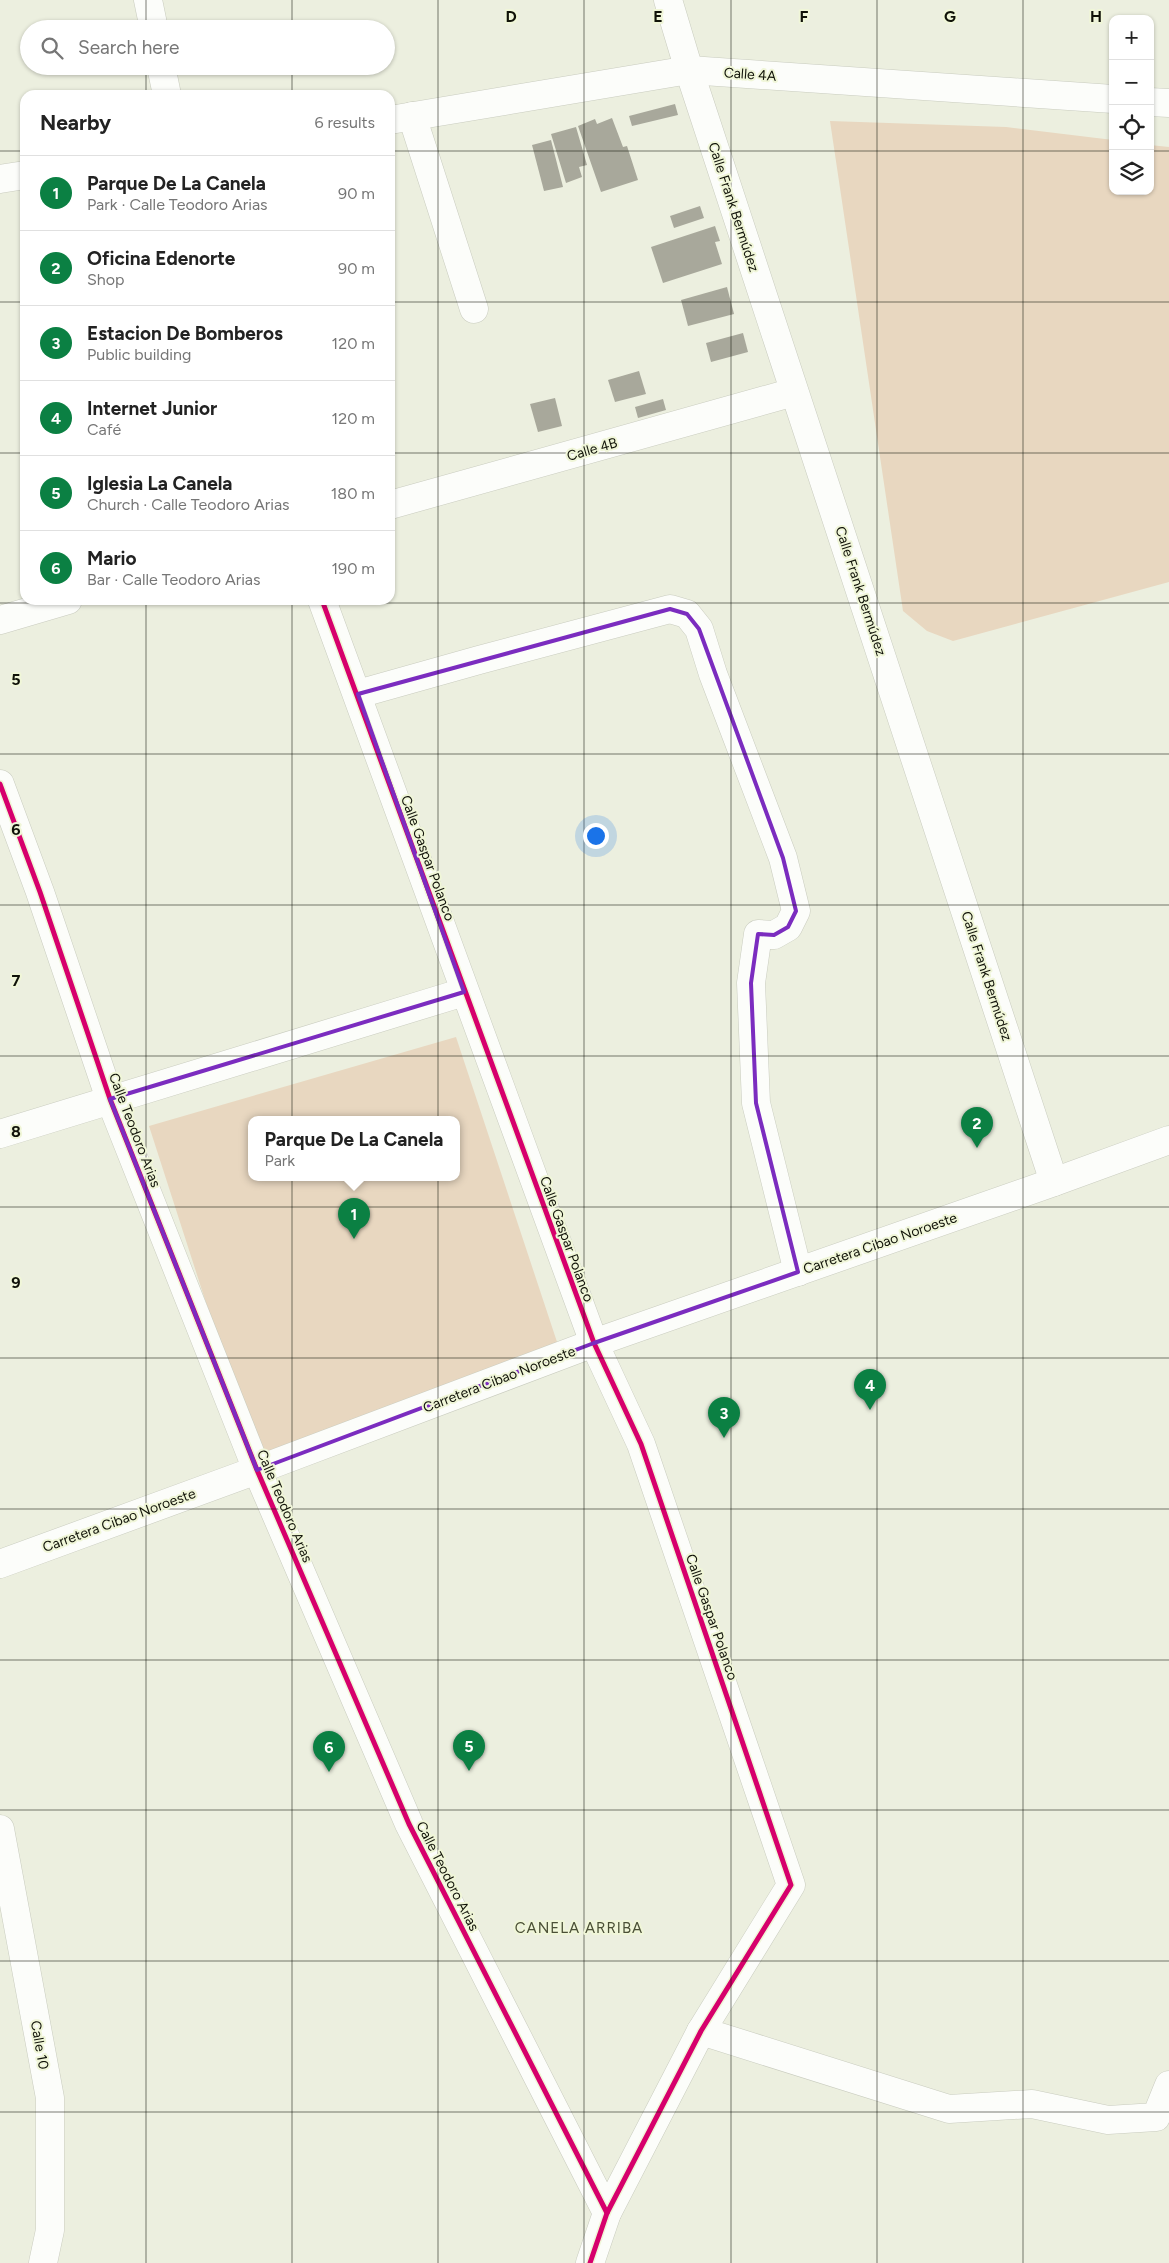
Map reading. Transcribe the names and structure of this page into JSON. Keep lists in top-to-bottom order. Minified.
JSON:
{"streets":{"street":["Calle 4A","Calle Frank Bermúdez","Calle 4B","Calle Gaspar Polanco","Calle Teodoro Arias","Carretera Cibao Noroeste","Calle 10"]},"crossings":[["Calle 4A","Calle Frank Bermúdez"],["Calle Frank Bermúdez","Calle 4B"],["Calle Frank Bermúdez","Carretera Cibao Noroeste"],["Calle Gaspar Polanco","Carretera Cibao Noroeste"],["Calle Teodoro Arias","Carretera Cibao Noroeste"]],"districts":["CANELA ARRIBA"],"page":{"map_buttons":["+","−"],"search":"Search here","heading":["Nearby","6 results"],"list":[{"mark":"1","name":"Parque De La Canela","note":"Park · Calle Teodoro Arias","value":"90 m"},{"mark":"2","name":"Oficina Edenorte","note":"Shop","value":"90 m"},{"mark":"3","name":"Estacion De Bomberos","note":"Public building","value":"120 m"},{"mark":"4","name":"Internet Junior","note":"Café","value":"120 m"},{"mark":"5","name":"Iglesia La Canela","note":"Church · Calle Teodoro Arias","value":"180 m"},{"mark":"6","name":"Mario","note":"Bar · Calle Teodoro Arias","value":"190 m"}],"pins":["2","1","4","3","5","6"],"popup":["Parque De La Canela","Park"]},"grid":{"columns":["D","E","F","G","H"],"rows":["5","6","7","8","9"]}}
